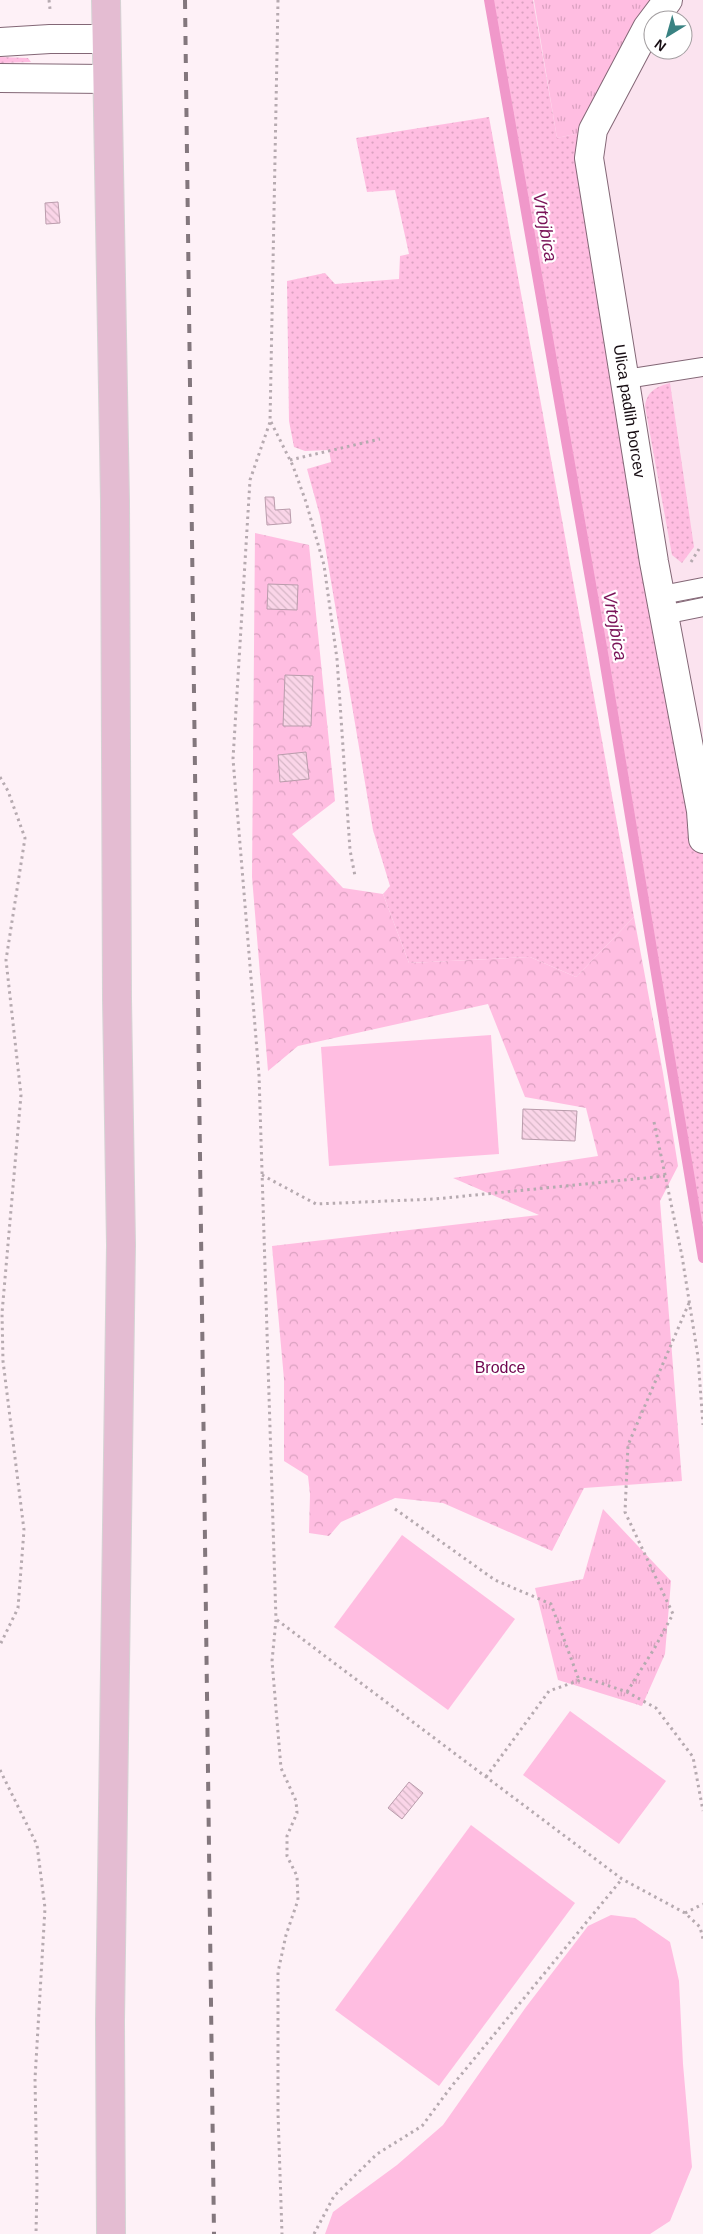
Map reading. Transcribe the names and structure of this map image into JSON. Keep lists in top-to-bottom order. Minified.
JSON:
{"streets":{"street":["Ulica padlih borcev"]},"water":["Vrtojbica"],"parks":["Brodce"],"north":"bottom left"}
